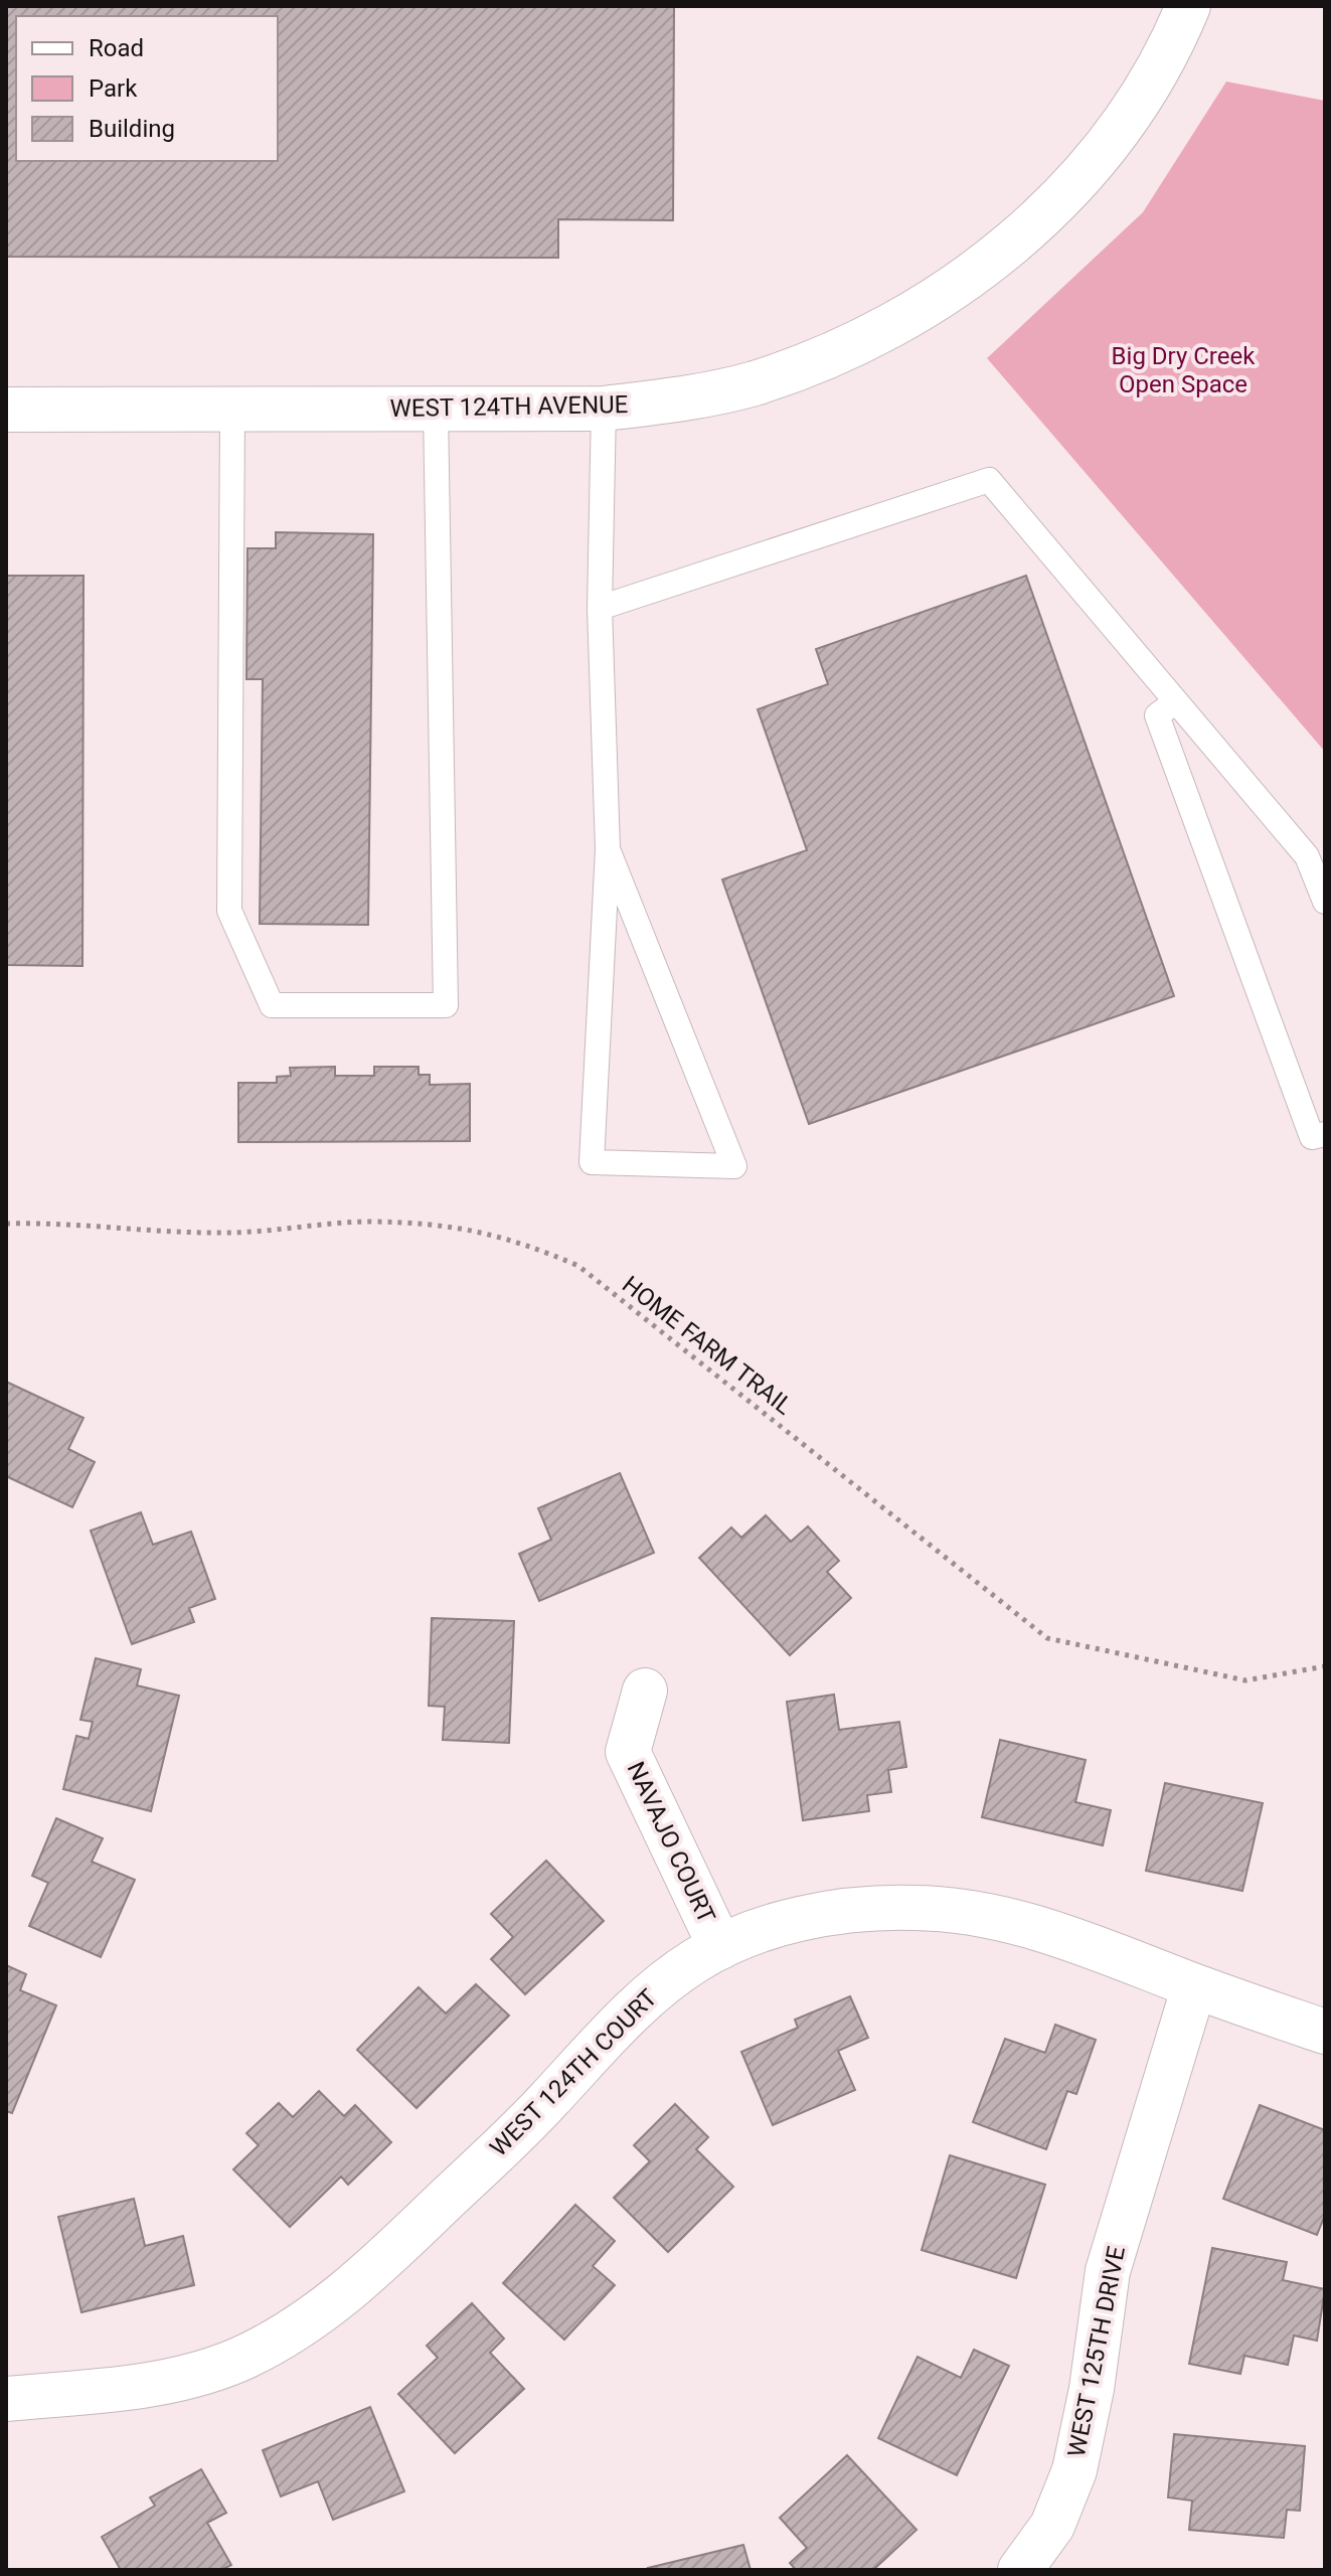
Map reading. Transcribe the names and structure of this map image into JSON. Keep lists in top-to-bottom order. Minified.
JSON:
{"streets":{"street":["WEST 124TH AVENUE","NAVAJO COURT","WEST 124TH COURT","WEST 125TH DRIVE"],"path":["HOME FARM TRAIL"]},"crossings":[["NAVAJO COURT","WEST 124TH COURT"],["WEST 124TH COURT","WEST 125TH DRIVE"]],"parks":["Big Dry Creek Open Space"],"legend":["Road","Park","Building"]}
